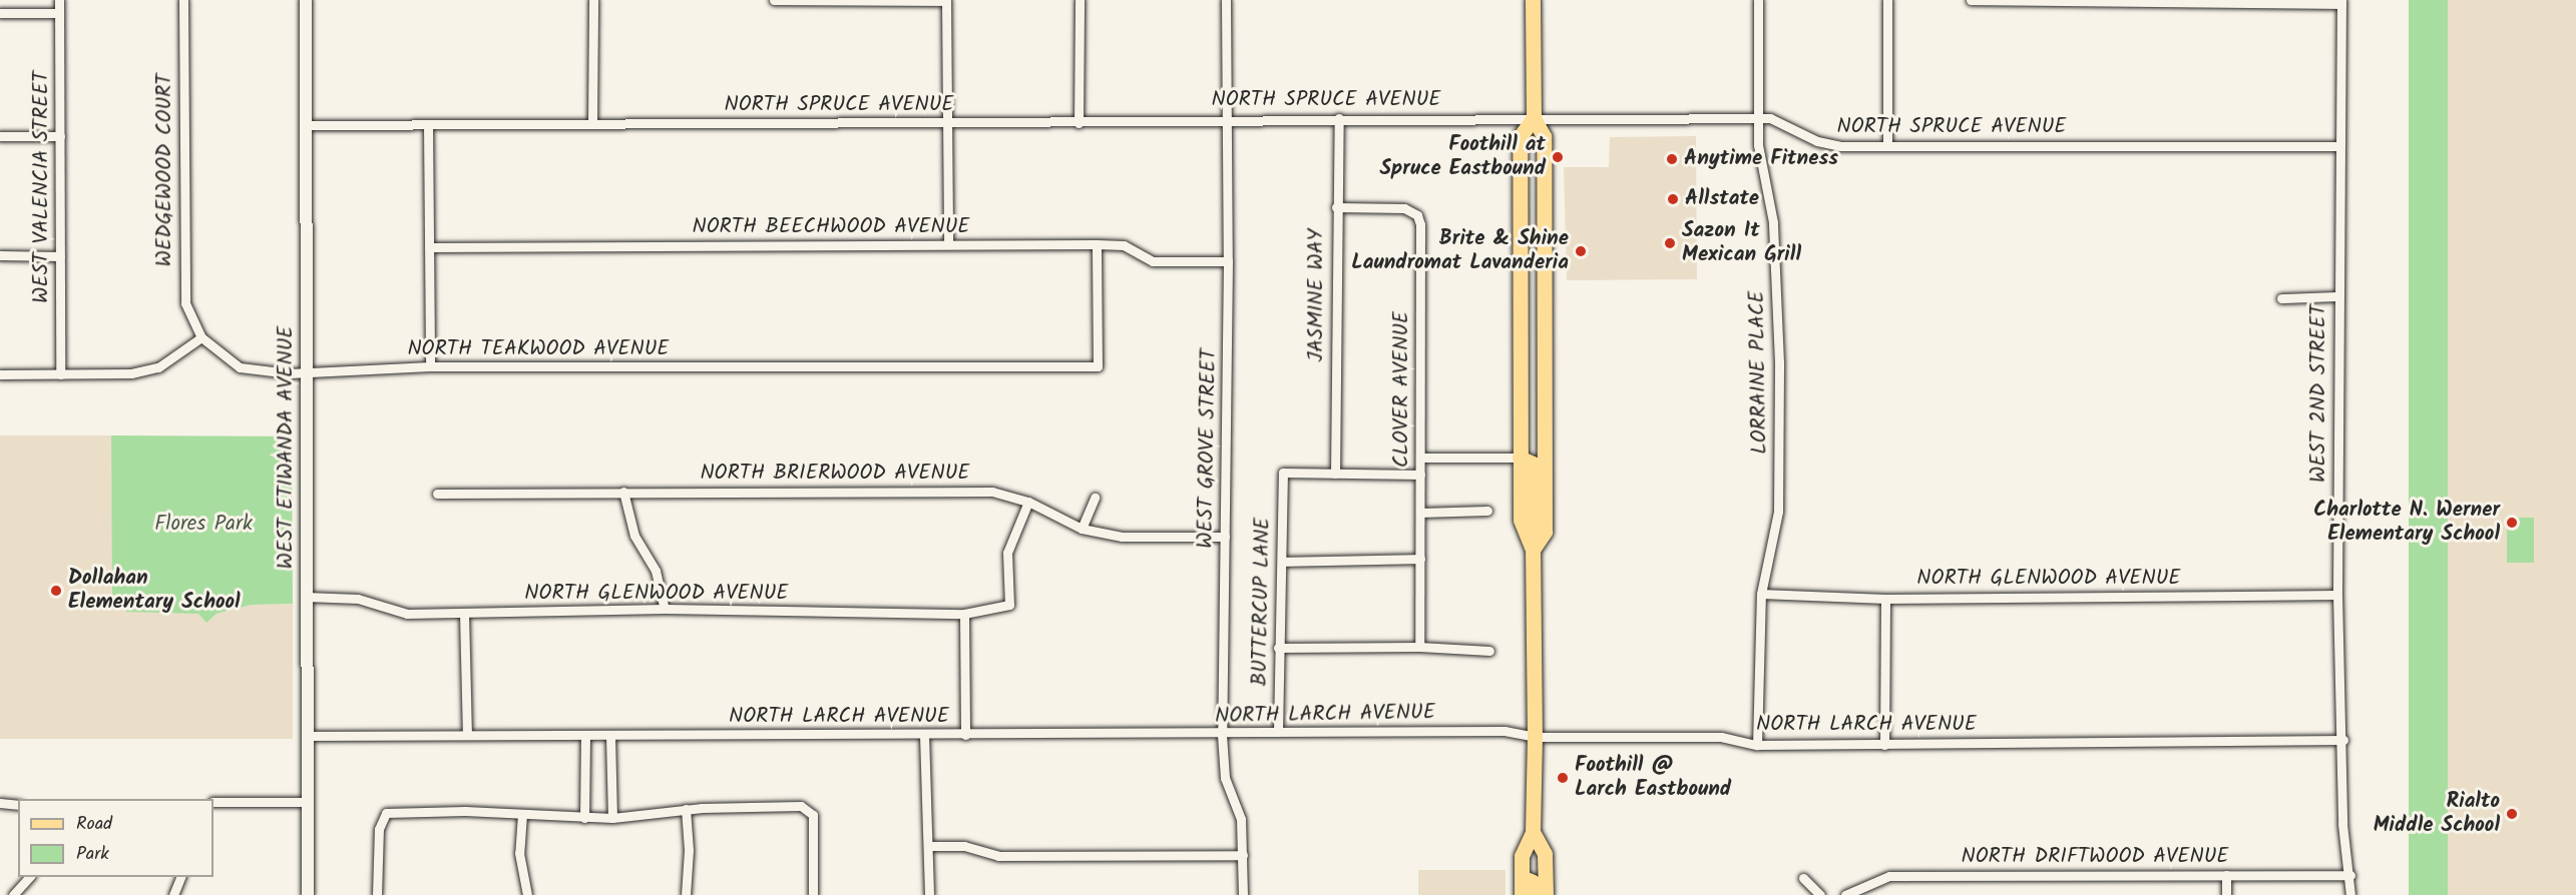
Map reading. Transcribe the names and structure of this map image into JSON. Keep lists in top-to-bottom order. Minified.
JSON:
{"streets":{"street":["NORTH SPRUCE AVENUE","WEDGEWOOD COURT","WEST VALENCIA STREET","NORTH BEECHWOOD AVENUE","JASMINE WAY","NORTH TEAKWOOD AVENUE","LORRAINE PLACE","CLOVER AVENUE","WEST 2ND STREET","WEST ETIWANDA AVENUE","WEST GROVE STREET","NORTH BRIERWOOD AVENUE","NORTH GLENWOOD AVENUE","BUTTERCUP LANE","NORTH LARCH AVENUE","NORTH DRIFTWOOD AVENUE"]},"crossings":[["NORTH SPRUCE AVENUE","JASMINE WAY"],["NORTH SPRUCE AVENUE","LORRAINE PLACE"],["NORTH SPRUCE AVENUE","WEST 2ND STREET"],["NORTH SPRUCE AVENUE","WEST ETIWANDA AVENUE"],["NORTH SPRUCE AVENUE","WEST GROVE STREET"],["WEDGEWOOD COURT","NORTH TEAKWOOD AVENUE"],["NORTH BEECHWOOD AVENUE","NORTH TEAKWOOD AVENUE"],["NORTH BEECHWOOD AVENUE","WEST GROVE STREET"],["JASMINE WAY","CLOVER AVENUE"],["JASMINE WAY","BUTTERCUP LANE"],["NORTH TEAKWOOD AVENUE","WEST ETIWANDA AVENUE"],["LORRAINE PLACE","NORTH GLENWOOD AVENUE"],["LORRAINE PLACE","NORTH LARCH AVENUE"],["WEST 2ND STREET","NORTH GLENWOOD AVENUE"],["WEST 2ND STREET","NORTH LARCH AVENUE"],["WEST 2ND STREET","NORTH DRIFTWOOD AVENUE"],["WEST ETIWANDA AVENUE","NORTH GLENWOOD AVENUE"],["WEST ETIWANDA AVENUE","NORTH LARCH AVENUE"],["WEST GROVE STREET","NORTH BRIERWOOD AVENUE"],["WEST GROVE STREET","NORTH LARCH AVENUE"],["NORTH BRIERWOOD AVENUE","NORTH GLENWOOD AVENUE"],["BUTTERCUP LANE","NORTH LARCH AVENUE"]],"parks":["Flores Park"],"places":["Foothill at Spruce Eastbound","Anytime Fitness","Allstate","Sazon It Mexican Grill","Brite & Shine Laundromat Lavanderia","Charlotte N. Werner Elementary School","Dollahan Elementary School","Foothill @ Larch Eastbound","Rialto Middle School"],"legend":["Road","Park"]}
